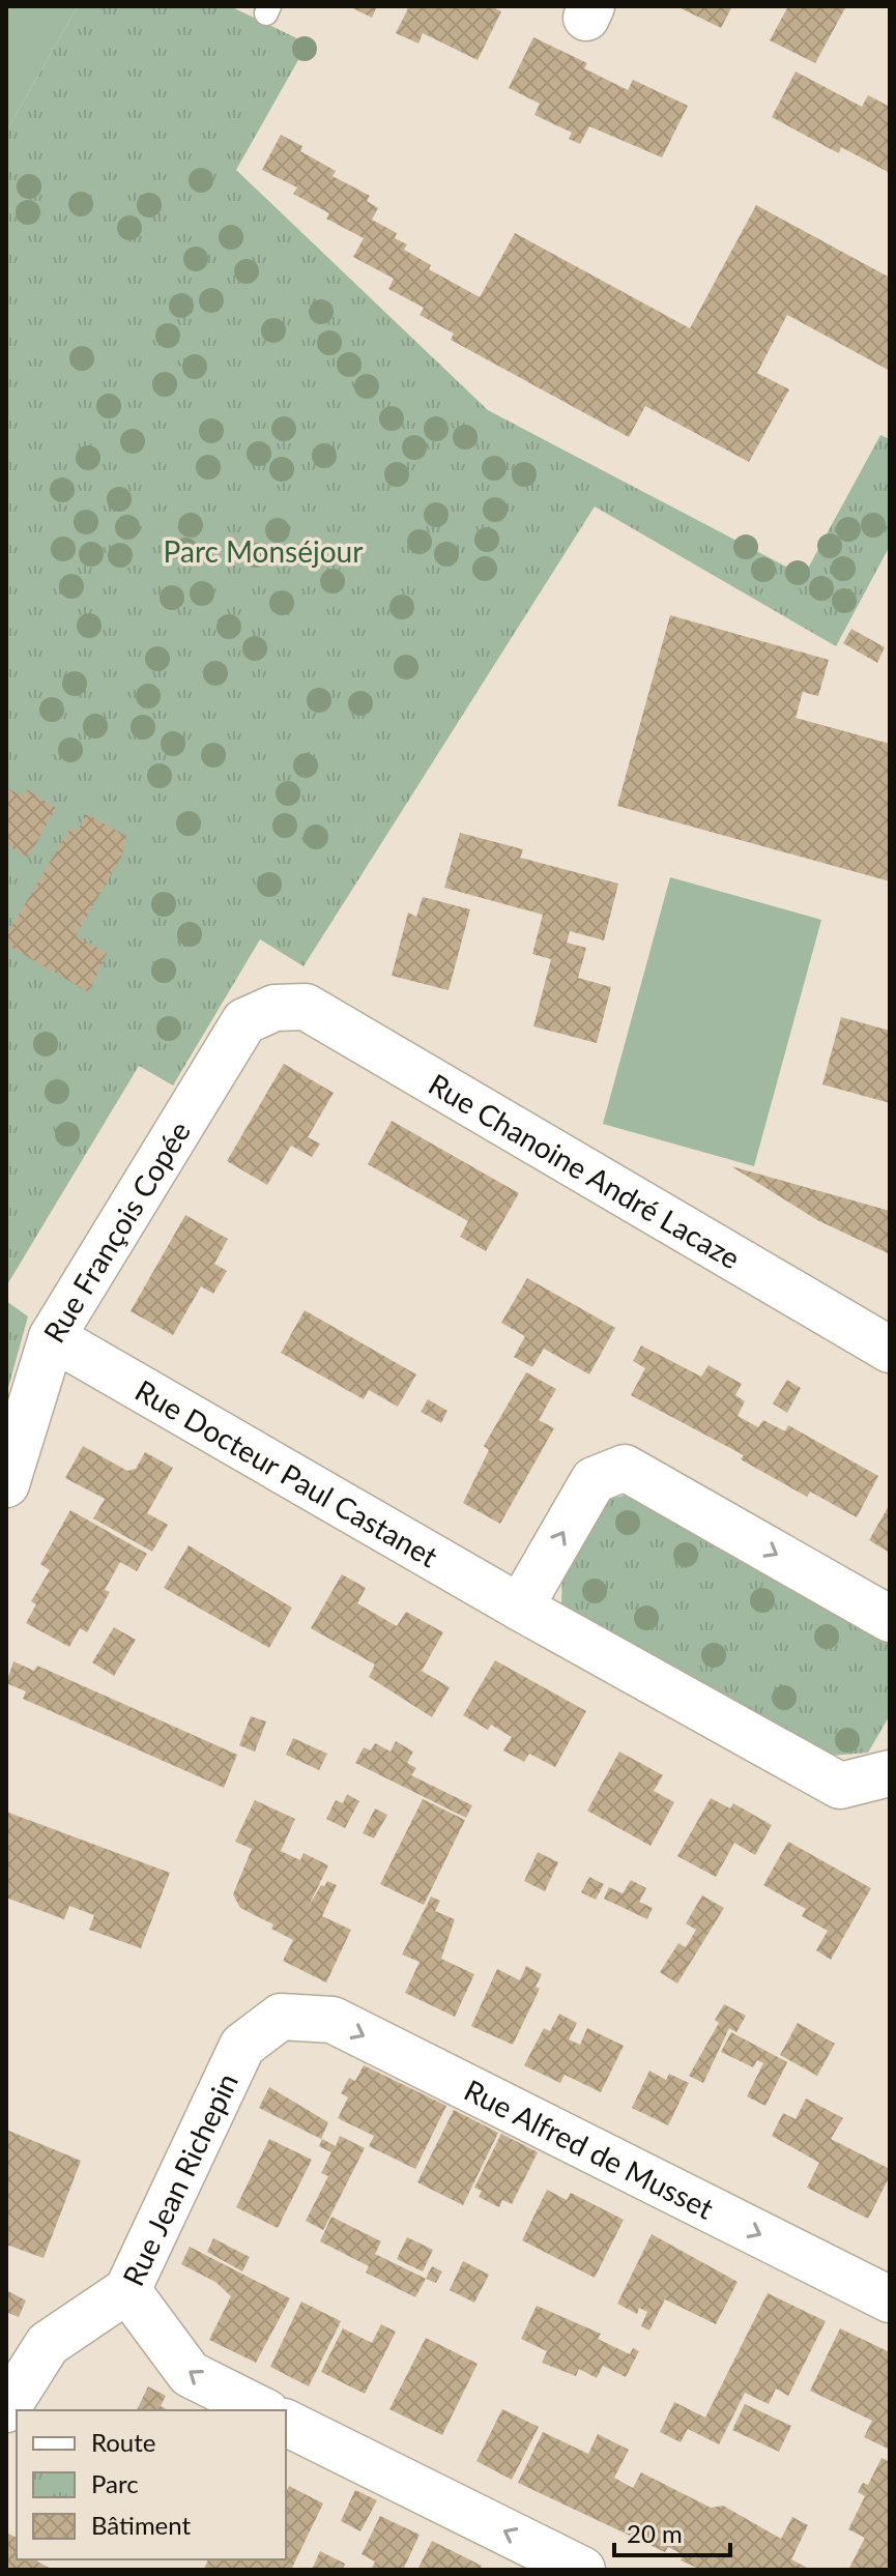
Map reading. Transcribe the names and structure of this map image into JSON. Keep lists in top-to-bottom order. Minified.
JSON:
{"streets":{"street":["Rue Chanoine André Lacaze","Rue François Copée","Rue Docteur Paul Castanet","Rue Alfred de Musset","Rue Jean Richepin"]},"crossings":[["Rue Chanoine André Lacaze","Rue François Copée"],["Rue François Copée","Rue Docteur Paul Castanet"],["Rue Alfred de Musset","Rue Jean Richepin"]],"parks":["Parc Monséjour"],"legend":["Route","Parc","Bâtiment"],"scale_bar":"20 m"}
